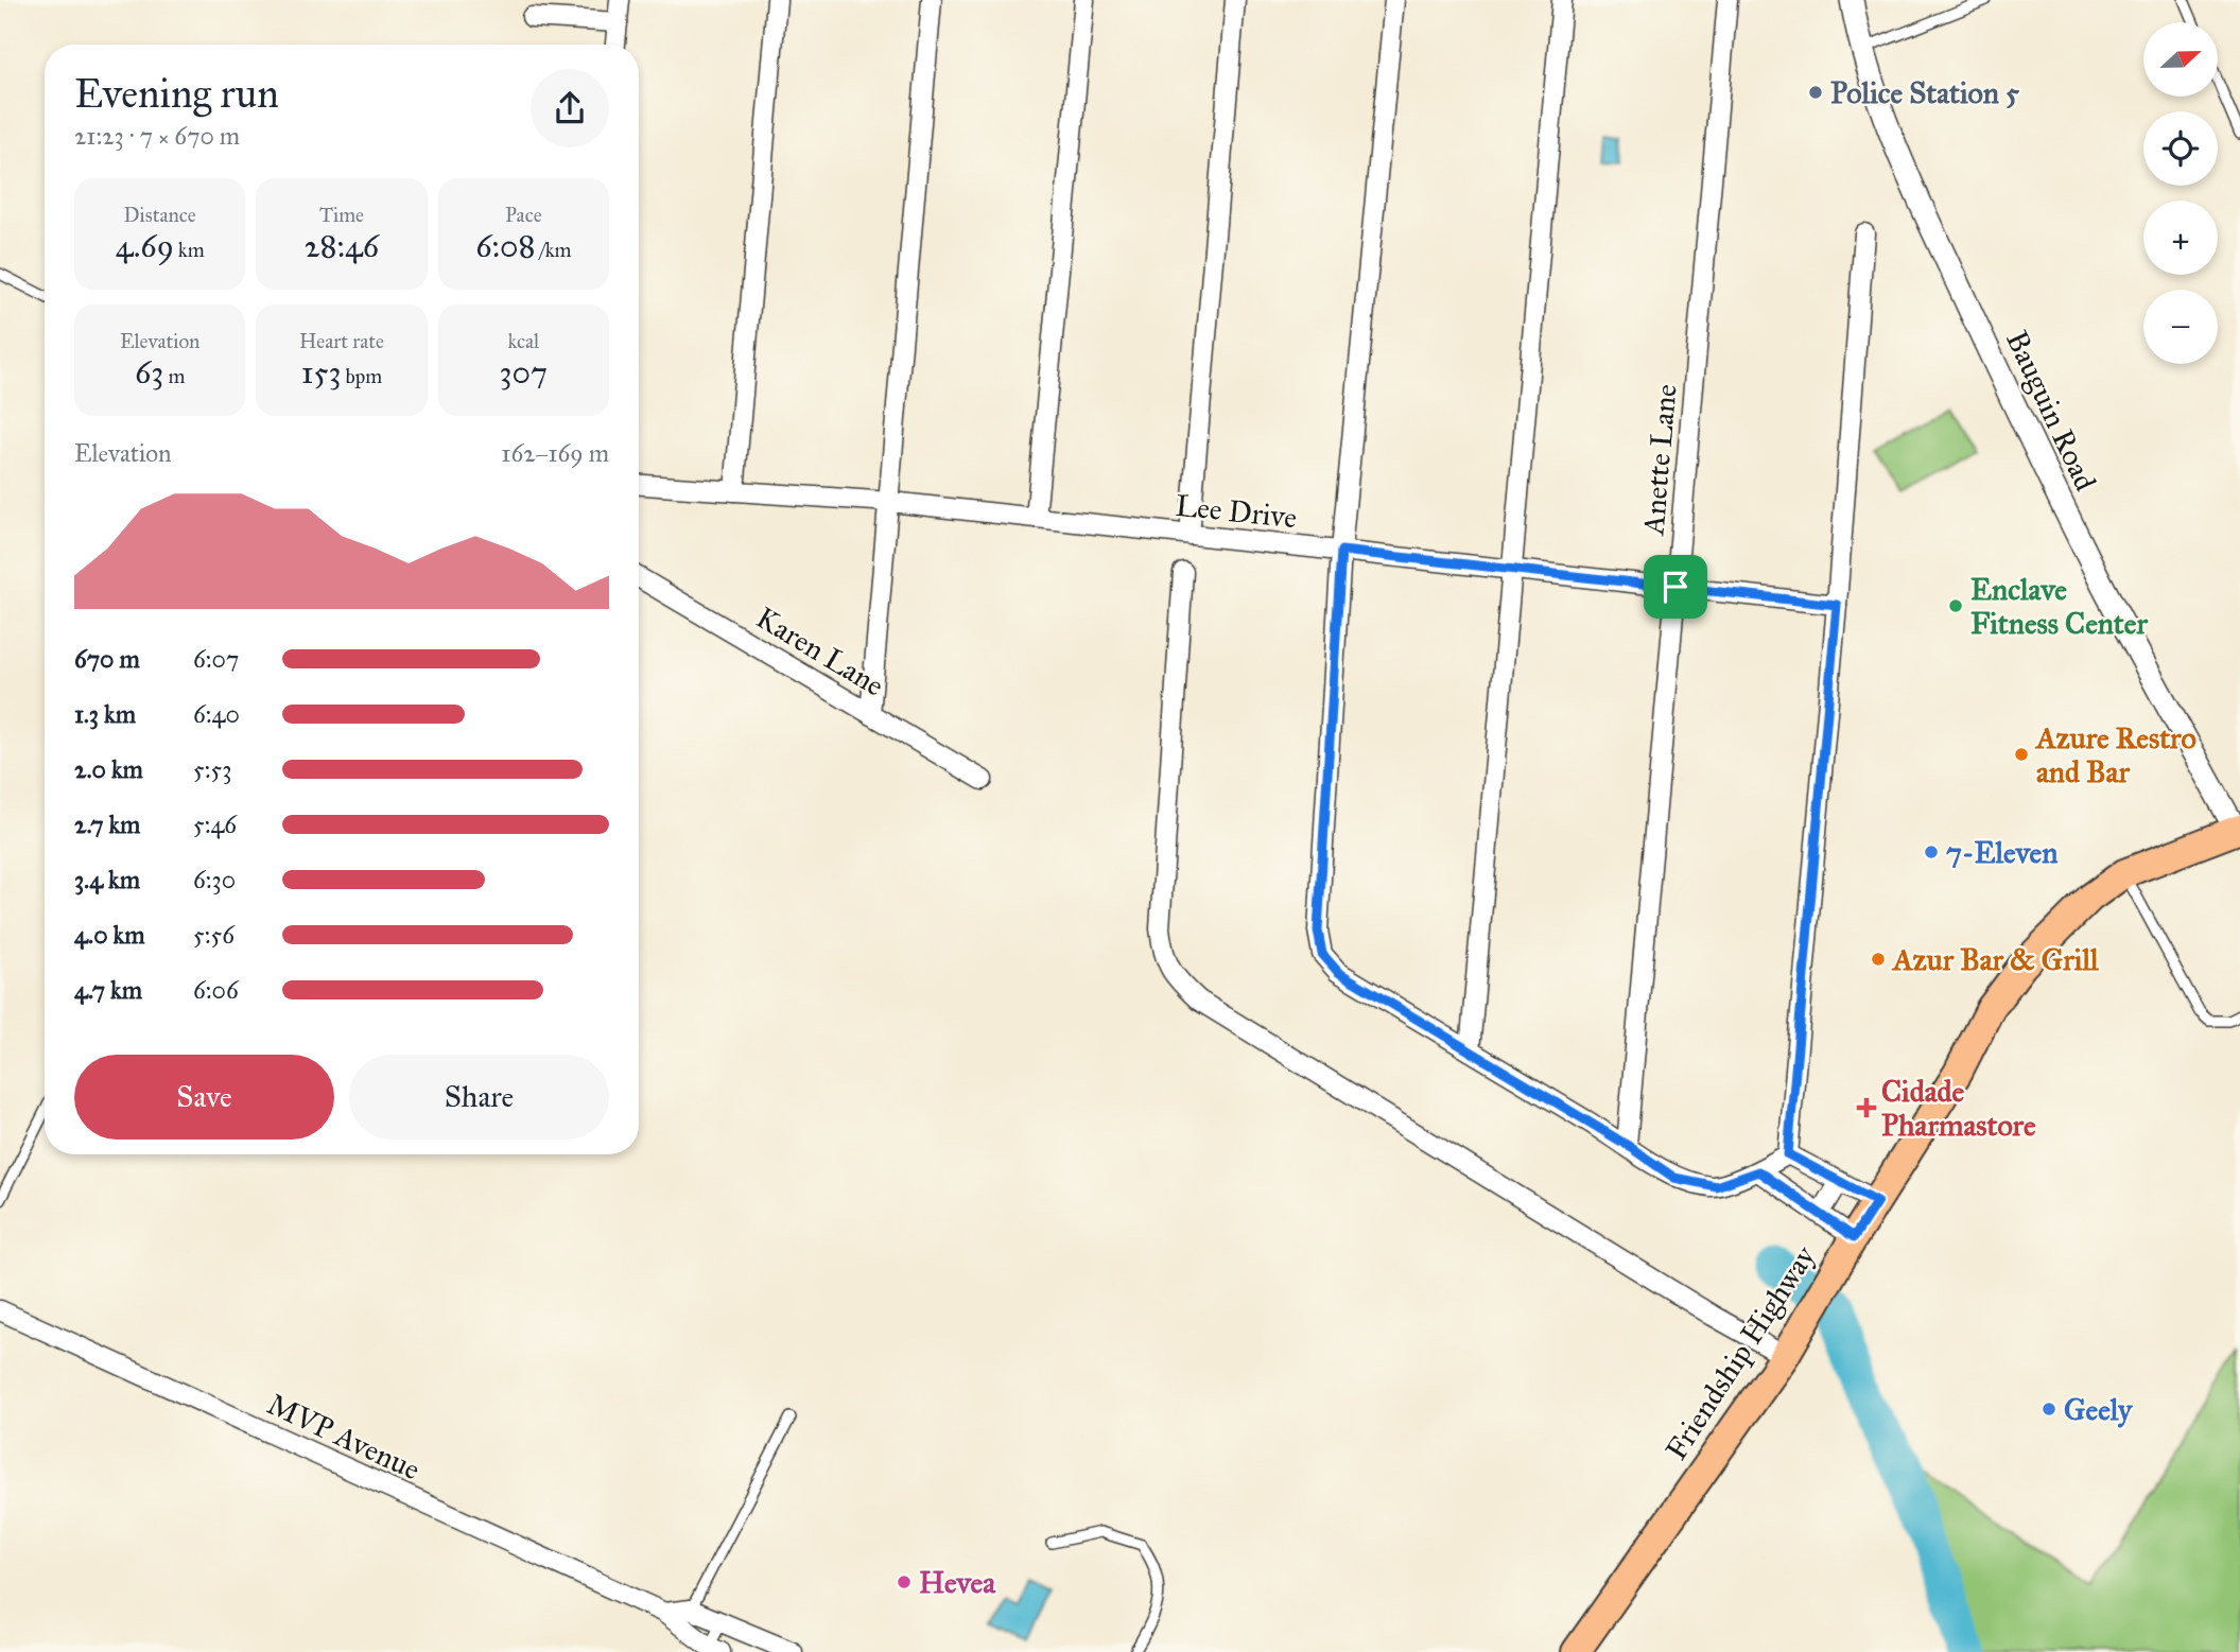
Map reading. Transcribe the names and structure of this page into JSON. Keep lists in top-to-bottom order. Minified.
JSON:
{"streets":{"main road":["Friendship Highway"],"street":["Bauguin Road","Anette Lane","Lee Drive","Karen Lane","MVP Avenue"]},"crossings":[["Bauguin Road","Friendship Highway"],["Anette Lane","Lee Drive"]],"places":{"other":["Police Station 5","Enclave Fitness Center","Azure Restro and Bar","7-Eleven","Azur Bar & Grill","Geely","Hevea"],"health":["Cidade Pharmastore"]},"north":"right","page":{"map_buttons":["+","−"],"heading":["Evening run","21:23 · 7 × 670 m"],"stats":[["Distance","4.69 km"],["Time","28:46"],["Pace","6:08 /km"],["Elevation","63 m"],["Heart rate","153 bpm"],["kcal","307"]],"chart":["Elevation","162–169 m"],"list":[{"name":"670 m","note":"6:07"},{"name":"1.3 km","note":"6:40"},{"name":"2.0 km","note":"5:53"},{"name":"2.7 km","note":"5:46"},{"name":"3.4 km","note":"6:30"},{"name":"4.0 km","note":"5:56"},{"name":"4.7 km","note":"6:06"}],"buttons":["Save","Share"]}}
